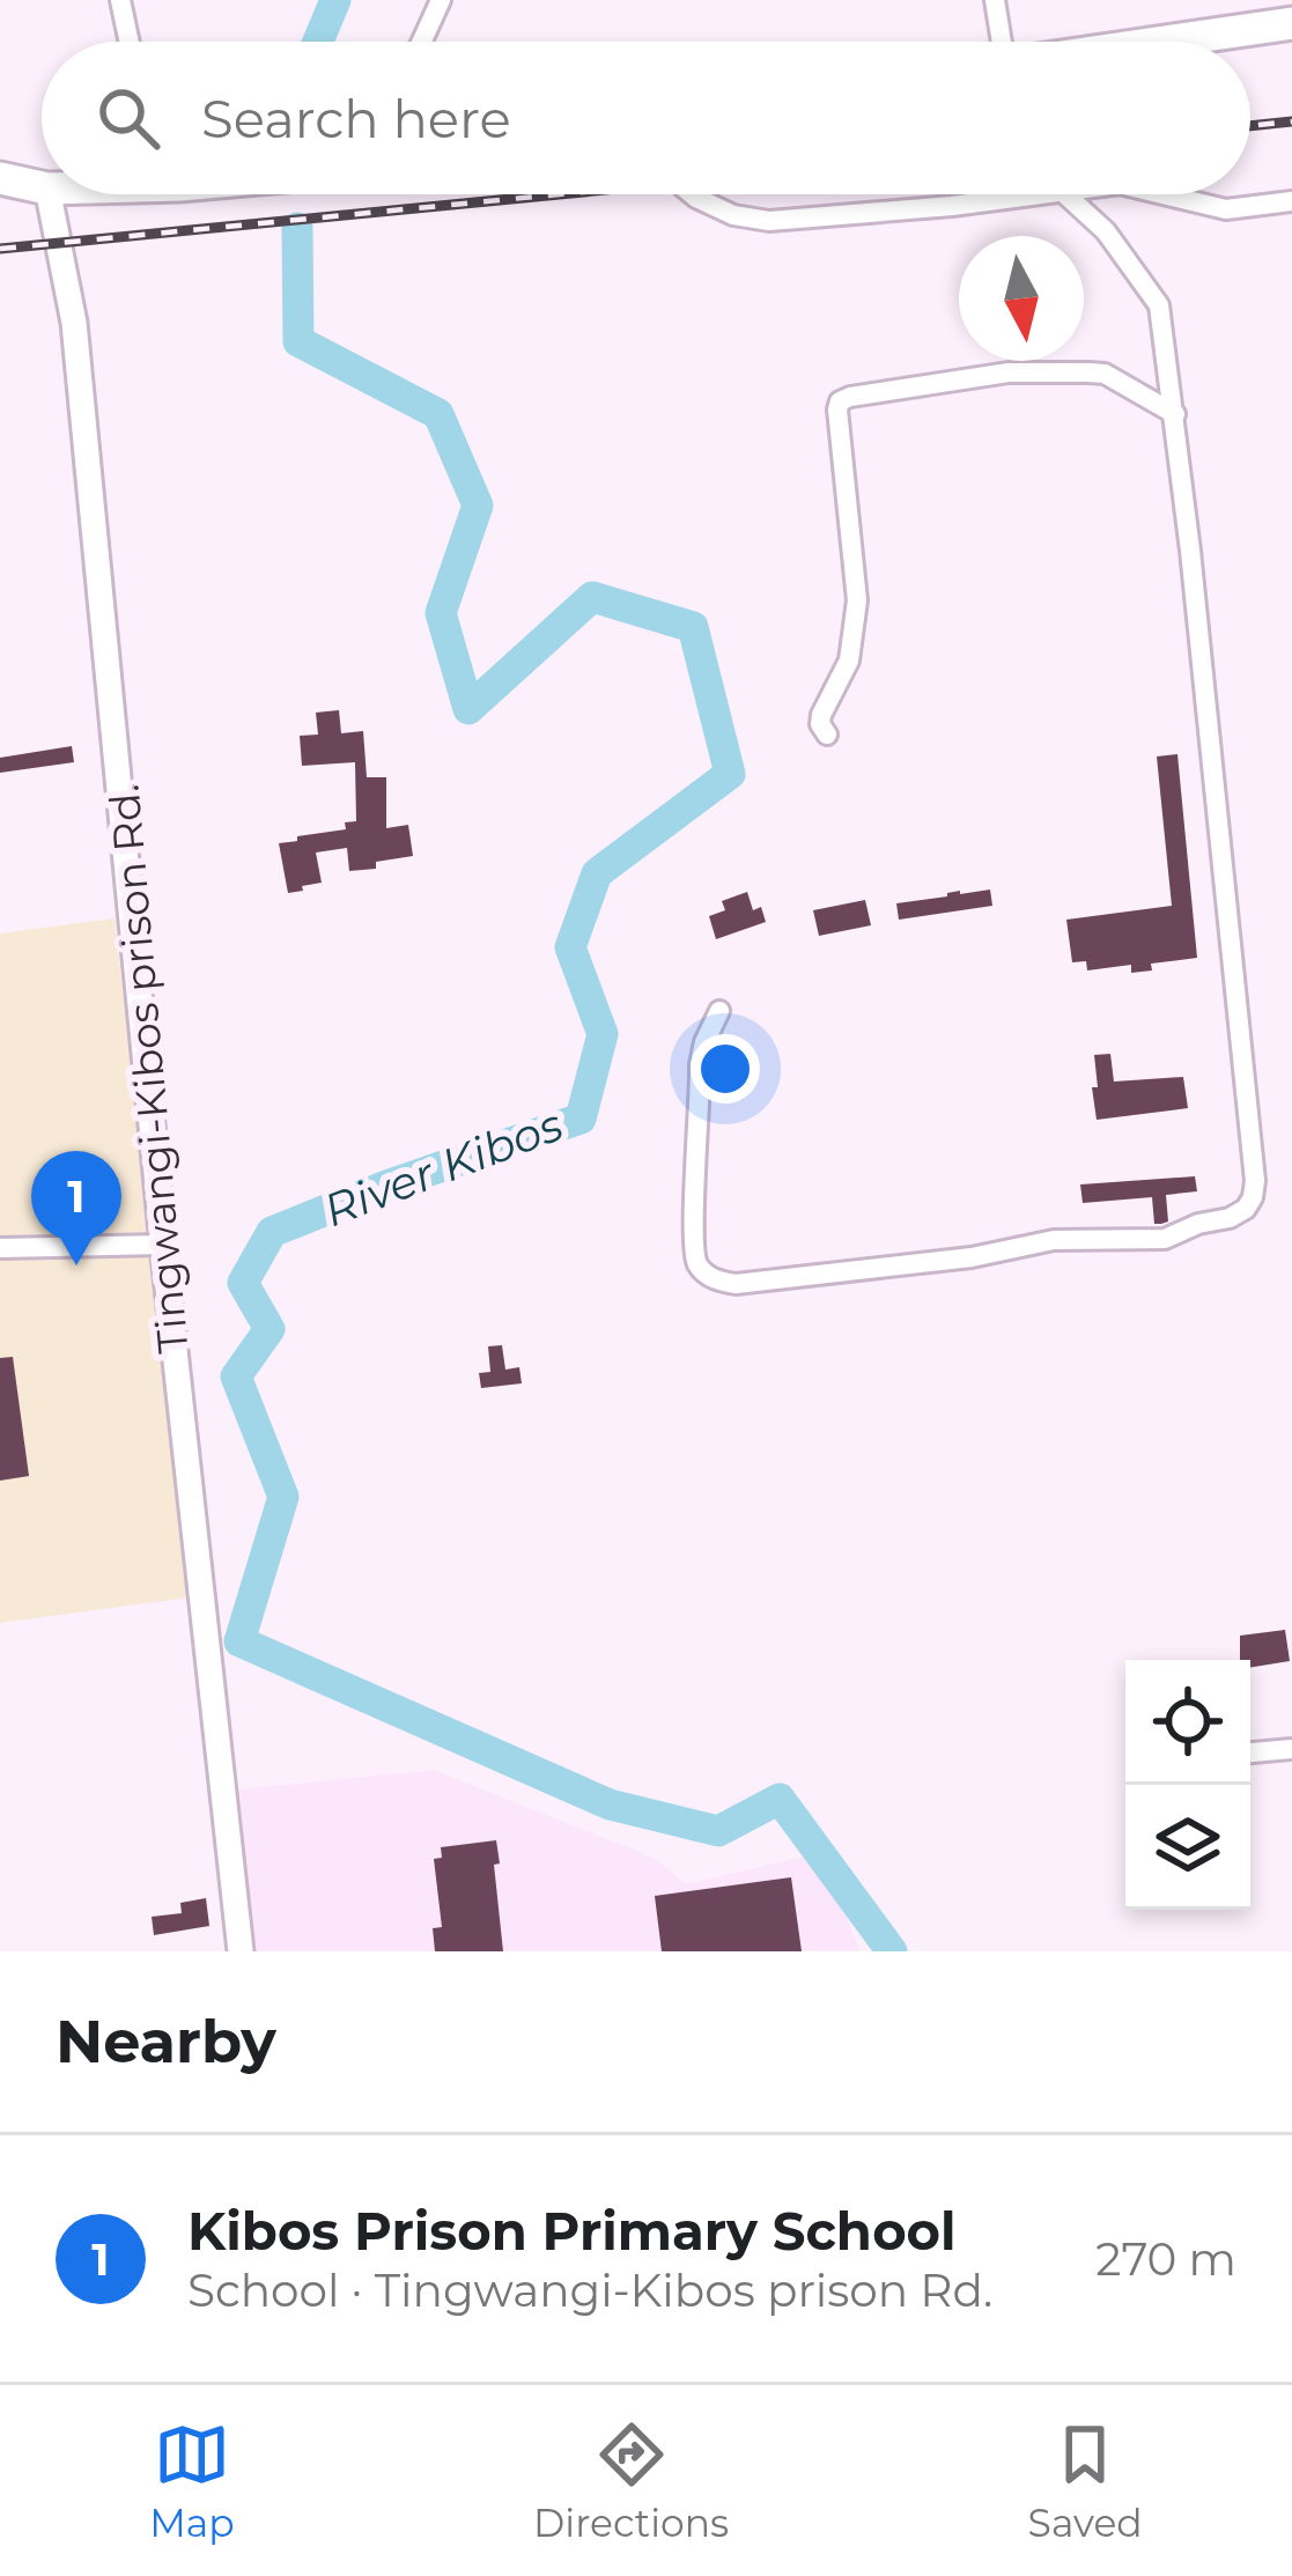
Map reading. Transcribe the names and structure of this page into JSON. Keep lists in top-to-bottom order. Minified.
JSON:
{"streets":{"street":["Tingwangi-Kibos prison Rd."]},"water":["River Kibos"],"north":"bottom","page":{"search":"Search here","pins":"1","heading":"Nearby","list":[{"mark":"1","name":"Kibos Prison Primary School","note":"School · Tingwangi-Kibos prison Rd.","value":"270 m"}],"nav":["Map","Directions","Saved"]}}
